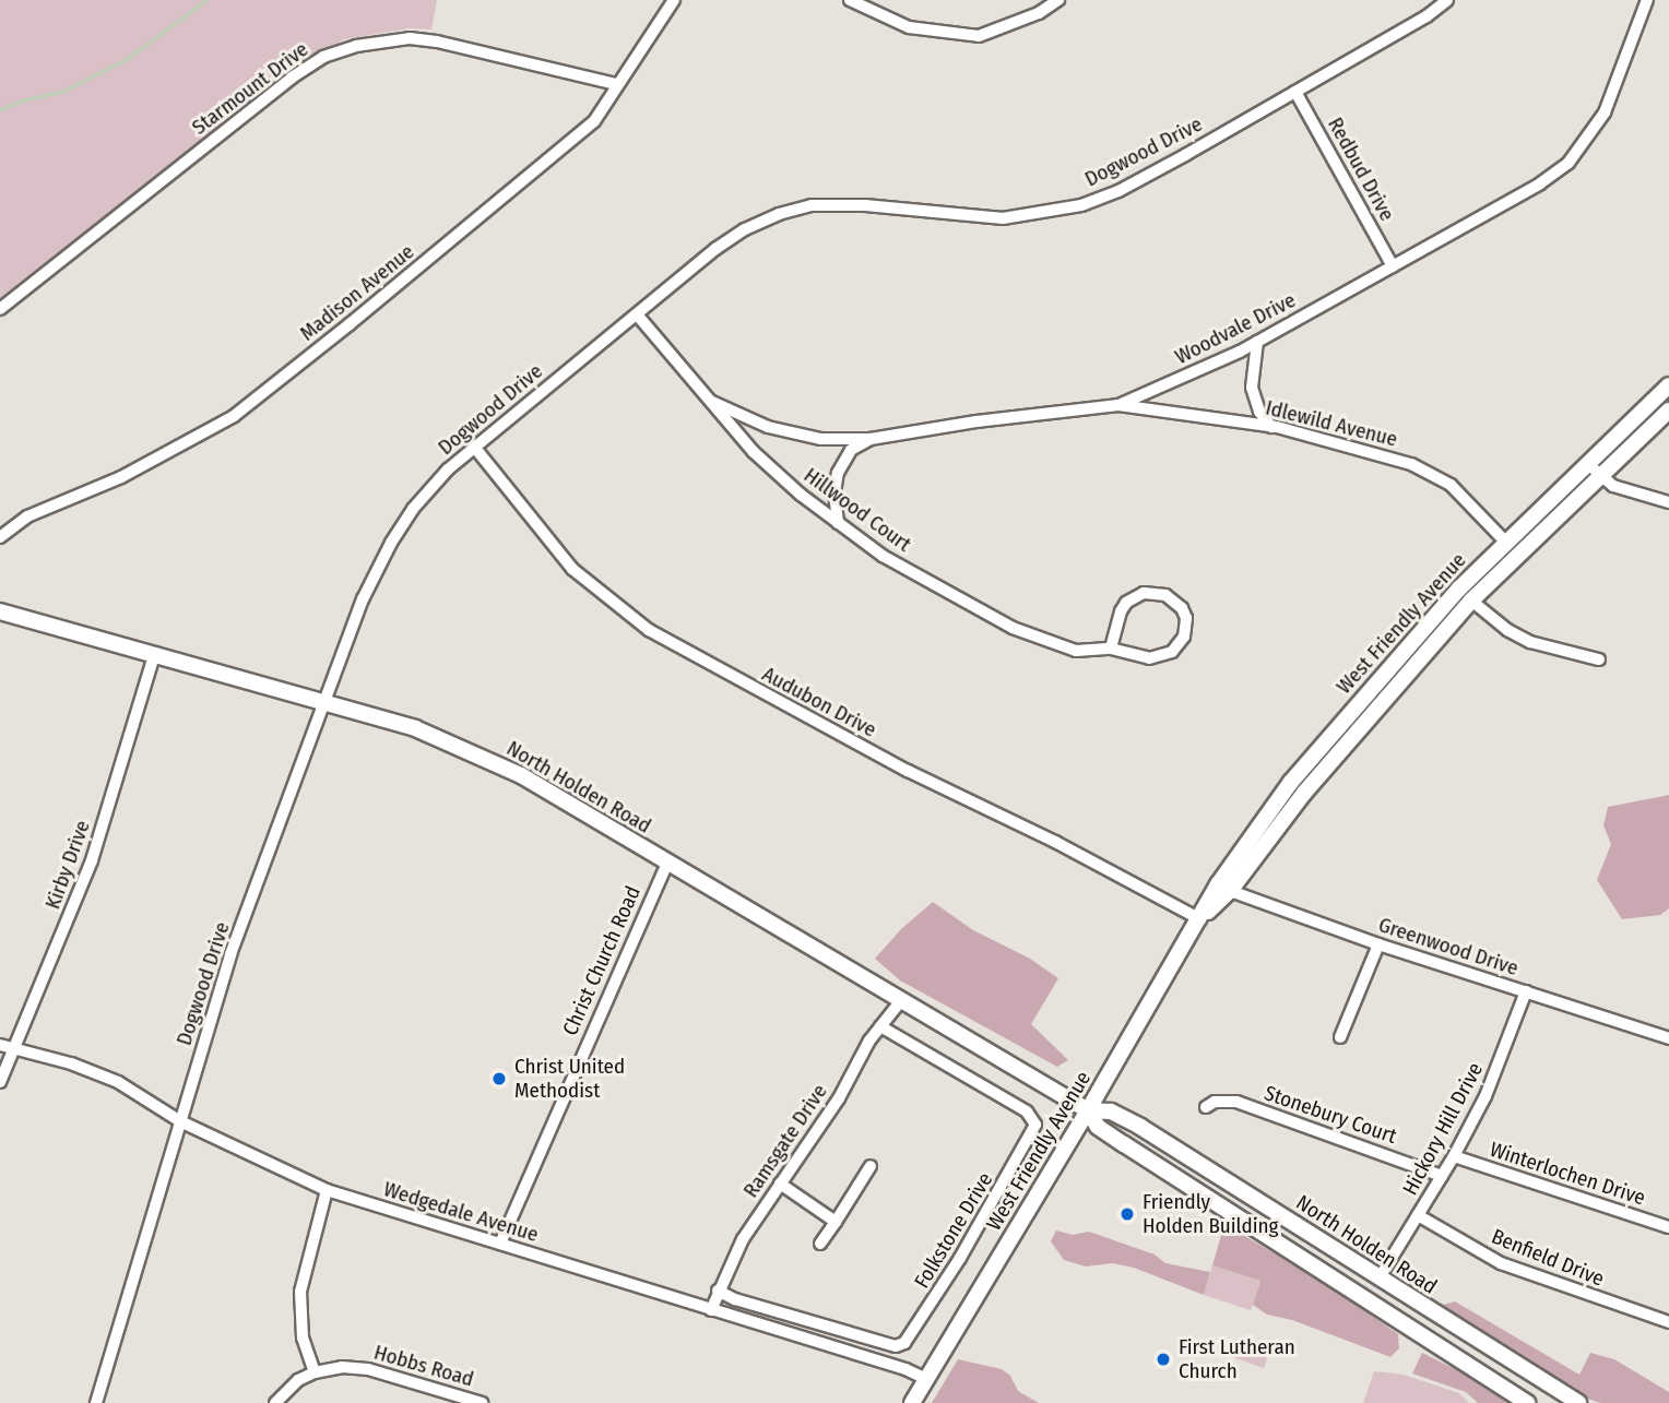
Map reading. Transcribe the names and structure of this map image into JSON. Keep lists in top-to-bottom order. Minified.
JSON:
{"streets":{"main road":["West Friendly Avenue","North Holden Road"],"street":["Starmount Drive","Dogwood Drive","Redbud Drive","Madison Avenue","Woodvale Drive","Idlewild Avenue","Hillwood Court","Audubon Drive","Kirby Drive","Greenwood Drive","Christ Church Road","Stonebury Court","Hickory Hill Drive","Ramsgate Drive","Winterlochen Drive","Wedgedale Avenue","Folkstone Drive","Benfield Drive","Hobbs Road"]},"crossings":[["Starmount Drive","Madison Avenue"],["Dogwood Drive","Redbud Drive"],["Dogwood Drive","Hillwood Court"],["Dogwood Drive","Audubon Drive"],["Dogwood Drive","North Holden Road"],["Dogwood Drive","Wedgedale Avenue"],["Redbud Drive","Woodvale Drive"],["Woodvale Drive","Idlewild Avenue"],["Woodvale Drive","Hillwood Court"],["Idlewild Avenue","West Friendly Avenue"],["West Friendly Avenue","Audubon Drive"],["West Friendly Avenue","North Holden Road"],["West Friendly Avenue","Greenwood Drive"],["West Friendly Avenue","Wedgedale Avenue"],["North Holden Road","Kirby Drive"],["North Holden Road","Christ Church Road"],["North Holden Road","Hickory Hill Drive"],["North Holden Road","Ramsgate Drive"],["Kirby Drive","Wedgedale Avenue"],["Greenwood Drive","Hickory Hill Drive"],["Christ Church Road","Wedgedale Avenue"],["Stonebury Court","Hickory Hill Drive"],["Hickory Hill Drive","Winterlochen Drive"],["Hickory Hill Drive","Benfield Drive"],["Ramsgate Drive","Wedgedale Avenue"],["Ramsgate Drive","Folkstone Drive"]],"places":["Christ United Methodist","Friendly Holden Building","First Lutheran Church"]}
